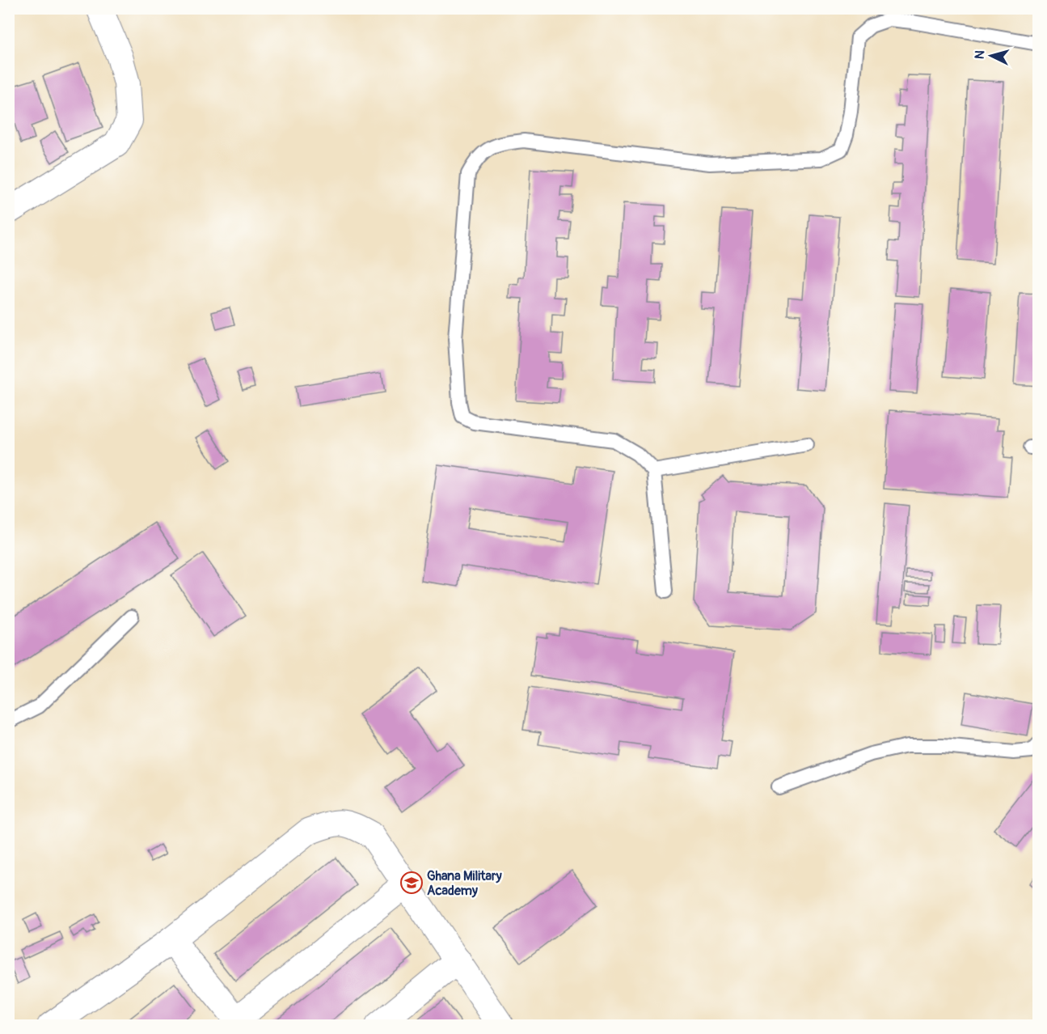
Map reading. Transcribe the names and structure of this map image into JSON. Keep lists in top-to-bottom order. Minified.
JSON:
{"places":{"school or university":["Ghana Military Academy"]},"north":"left"}
